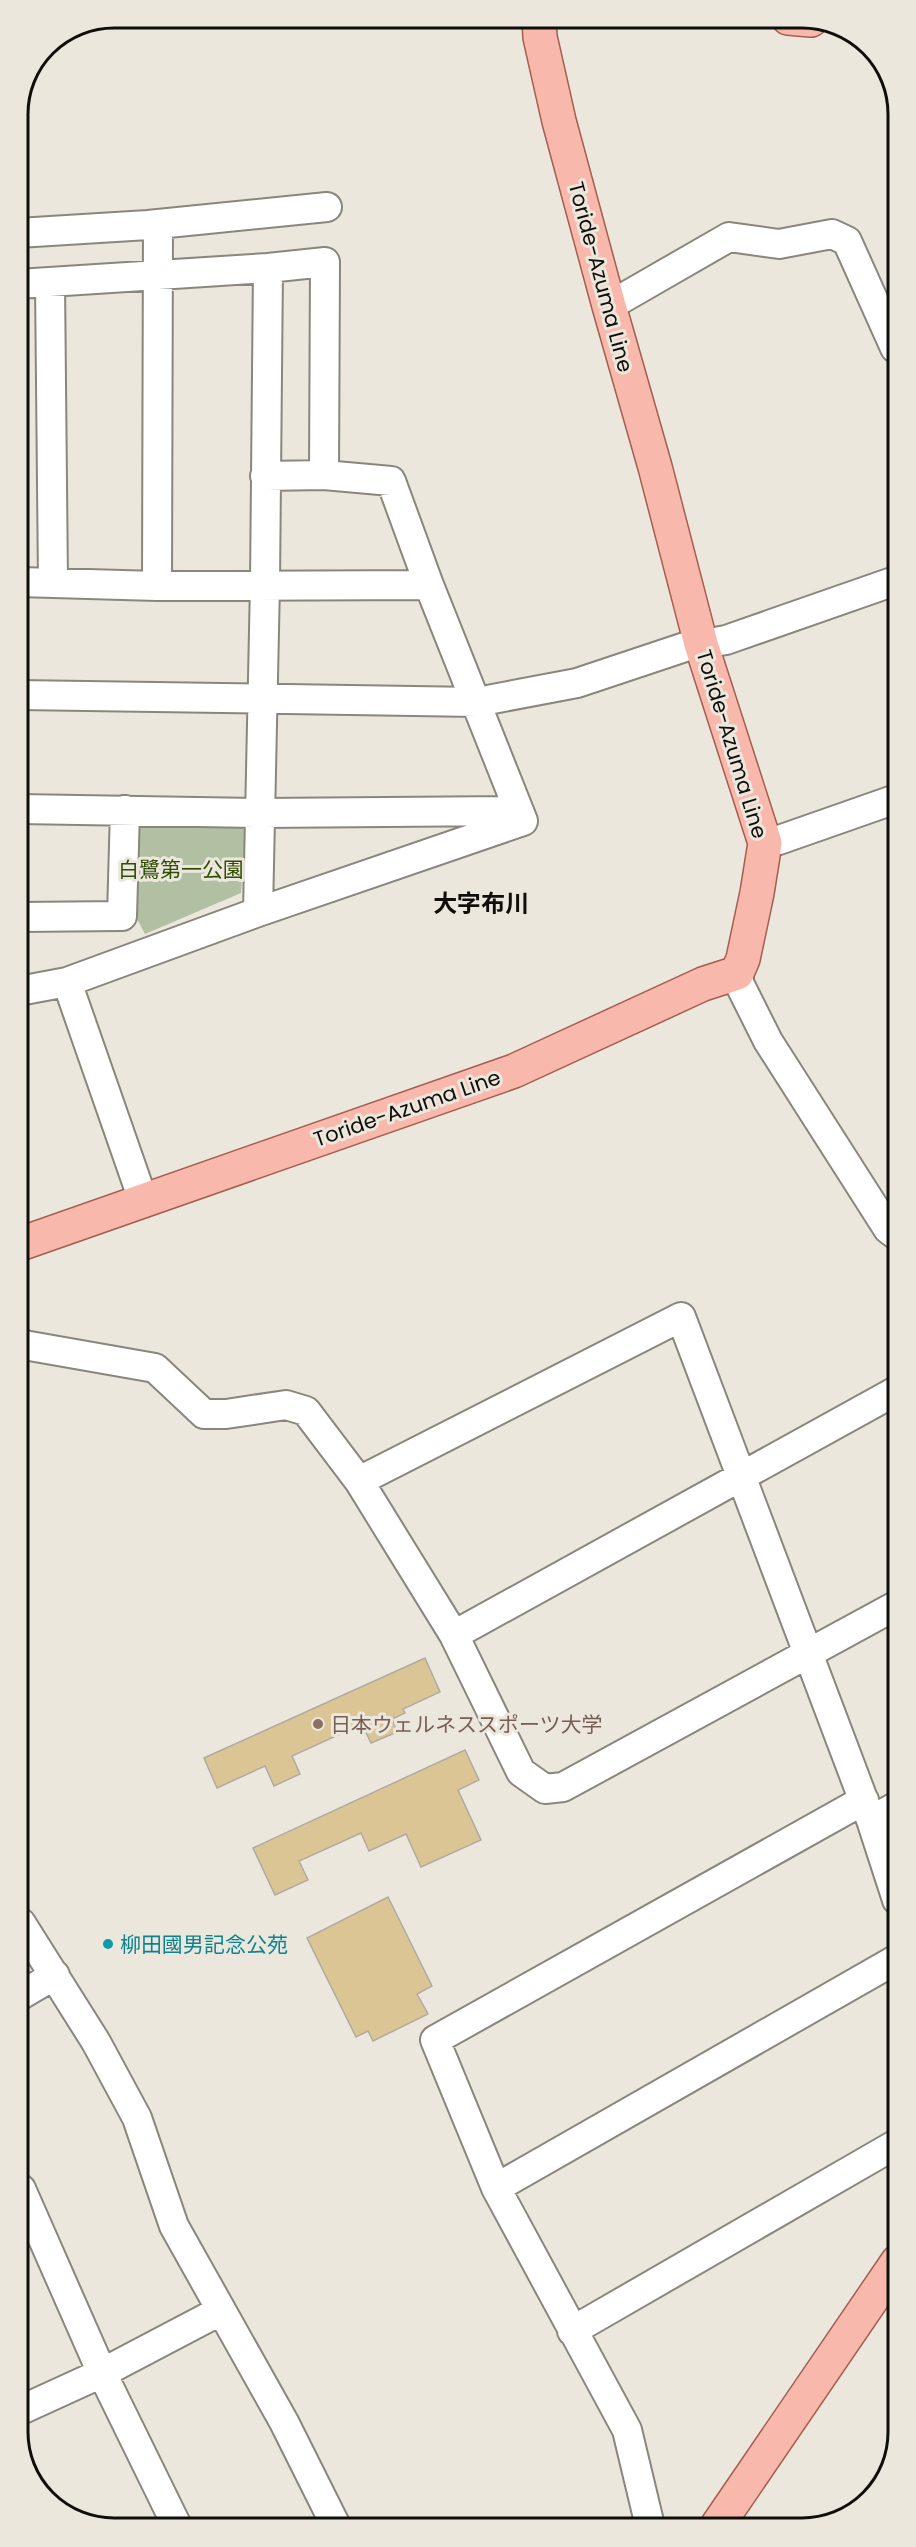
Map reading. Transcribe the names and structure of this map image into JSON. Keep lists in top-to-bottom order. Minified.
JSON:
{"streets":{"main road":["Toride-Azuma Line"]},"districts":["大字布川"],"parks":["白鷺第一公園"],"places":["日本ウェルネススポーツ大学","柳田國男記念公苑"]}
